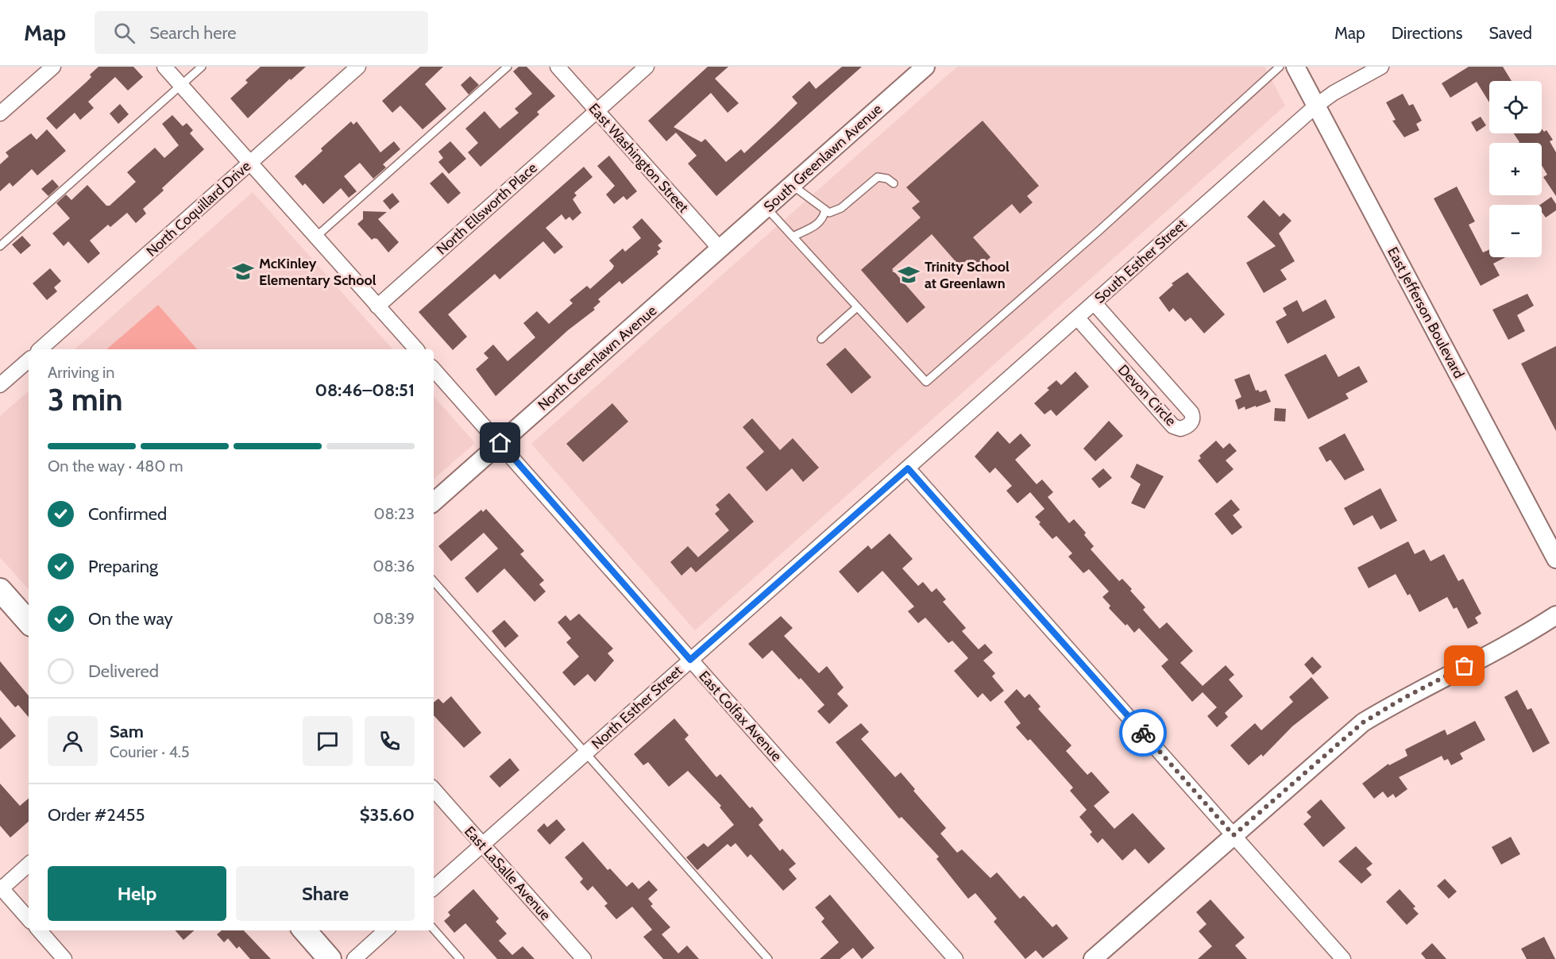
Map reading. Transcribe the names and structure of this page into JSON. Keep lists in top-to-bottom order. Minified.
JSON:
{"streets":{"street":["East Washington Street","South Greenlawn Avenue","North Coquillard Drive","North Ellsworth Place","South Esther Street","East Jefferson Boulevard","North Greenlawn Avenue","Devon Circle","North Esther Street","East Colfax Avenue","East LaSalle Avenue"]},"crossings":[["East Washington Street","South Greenlawn Avenue"],["East Washington Street","North Ellsworth Place"],["East Washington Street","North Greenlawn Avenue"],["South Greenlawn Avenue","North Greenlawn Avenue"],["South Esther Street","East Jefferson Boulevard"],["South Esther Street","Devon Circle"],["South Esther Street","North Esther Street"],["North Greenlawn Avenue","East Colfax Avenue"],["North Esther Street","East Colfax Avenue"],["North Esther Street","East LaSalle Avenue"]],"places":{"school or university":["McKinley Elementary School","Trinity School at Greenlawn"]},"page":{"header":"Map","search":"Search here","nav":["Map","Directions","Saved"],"map_buttons":["+","−"],"heading":["3 min","Arriving in","08:46–08:51"],"panel":["Sam","Courier · 4.5","Order #2455","$35.60"],"bar":"On the way · 480 m","list":[["Confirmed","08:23"],["Preparing","08:36"],["On the way","08:39"],"Delivered"],"buttons":["Help","Share"]}}
